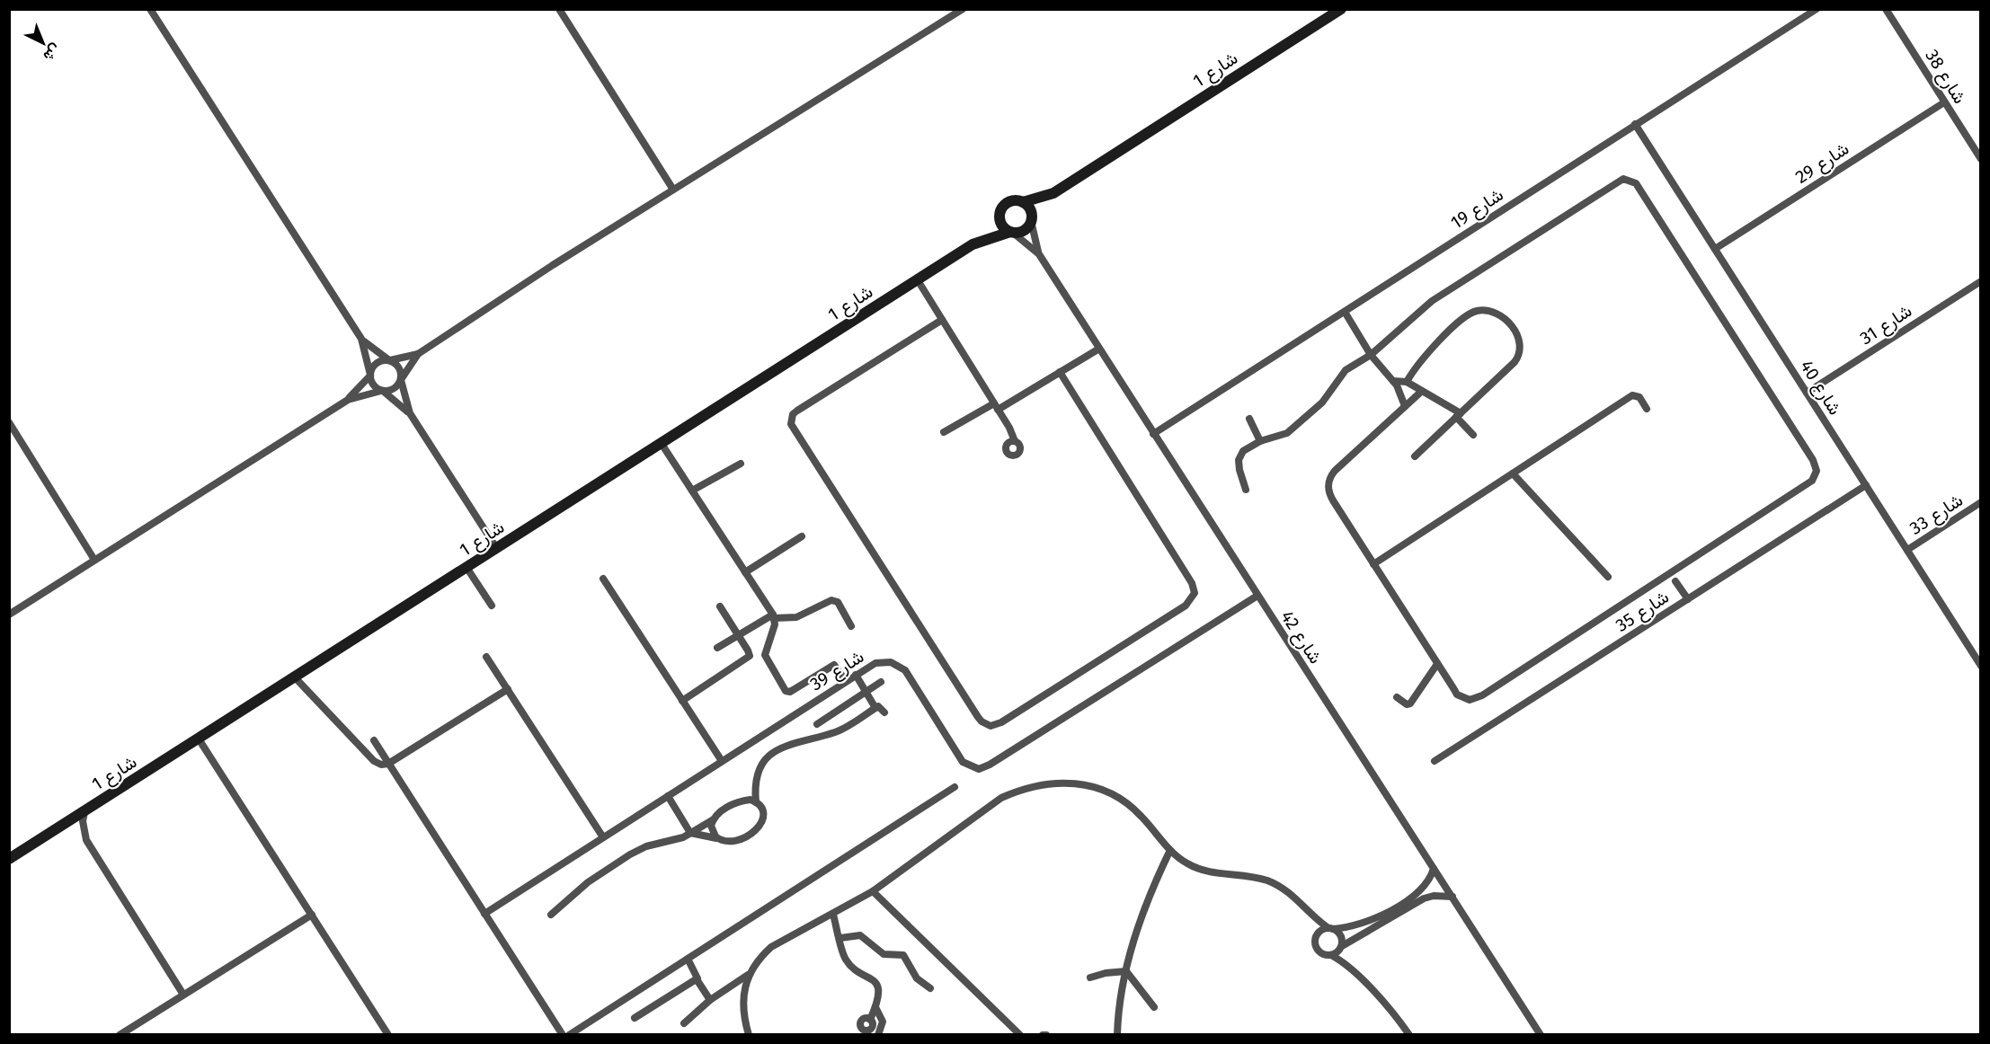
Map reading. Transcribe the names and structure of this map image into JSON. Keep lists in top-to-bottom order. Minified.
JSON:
{"streets":{"street":["شارع 1","شارع 38","شارع 29","شارع 19","شارع 31","شارع 40","شارع 33","شارع 35","شارع 42","شارع 39"]},"crossings":[["شارع 1","شارع 42"],["شارع 38","شارع 29"],["شارع 29","شارع 40"],["شارع 19","شارع 40"],["شارع 19","شارع 42"],["شارع 31","شارع 40"],["شارع 40","شارع 33"],["شارع 40","شارع 35"],["شارع 42","شارع 39"]],"north":"bottom right"}
